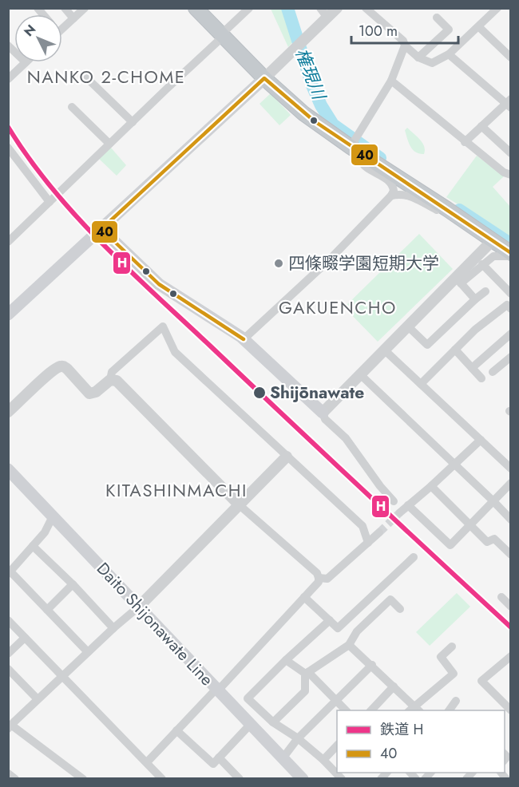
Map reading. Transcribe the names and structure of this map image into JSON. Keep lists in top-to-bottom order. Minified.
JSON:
{"streets":{"main road":["Daito Shijonawate Line"]},"districts":["NANKO 2-CHOME","GAKUENCHO","KITASHINMACHI"],"water":["権現川"],"places":["四條畷学園短期大学","Shijōnawate"],"lines":["transit line 40","rail line H"],"legend":["鉄道 H","40"],"scale_bar":"100 m","north":"top left"}
